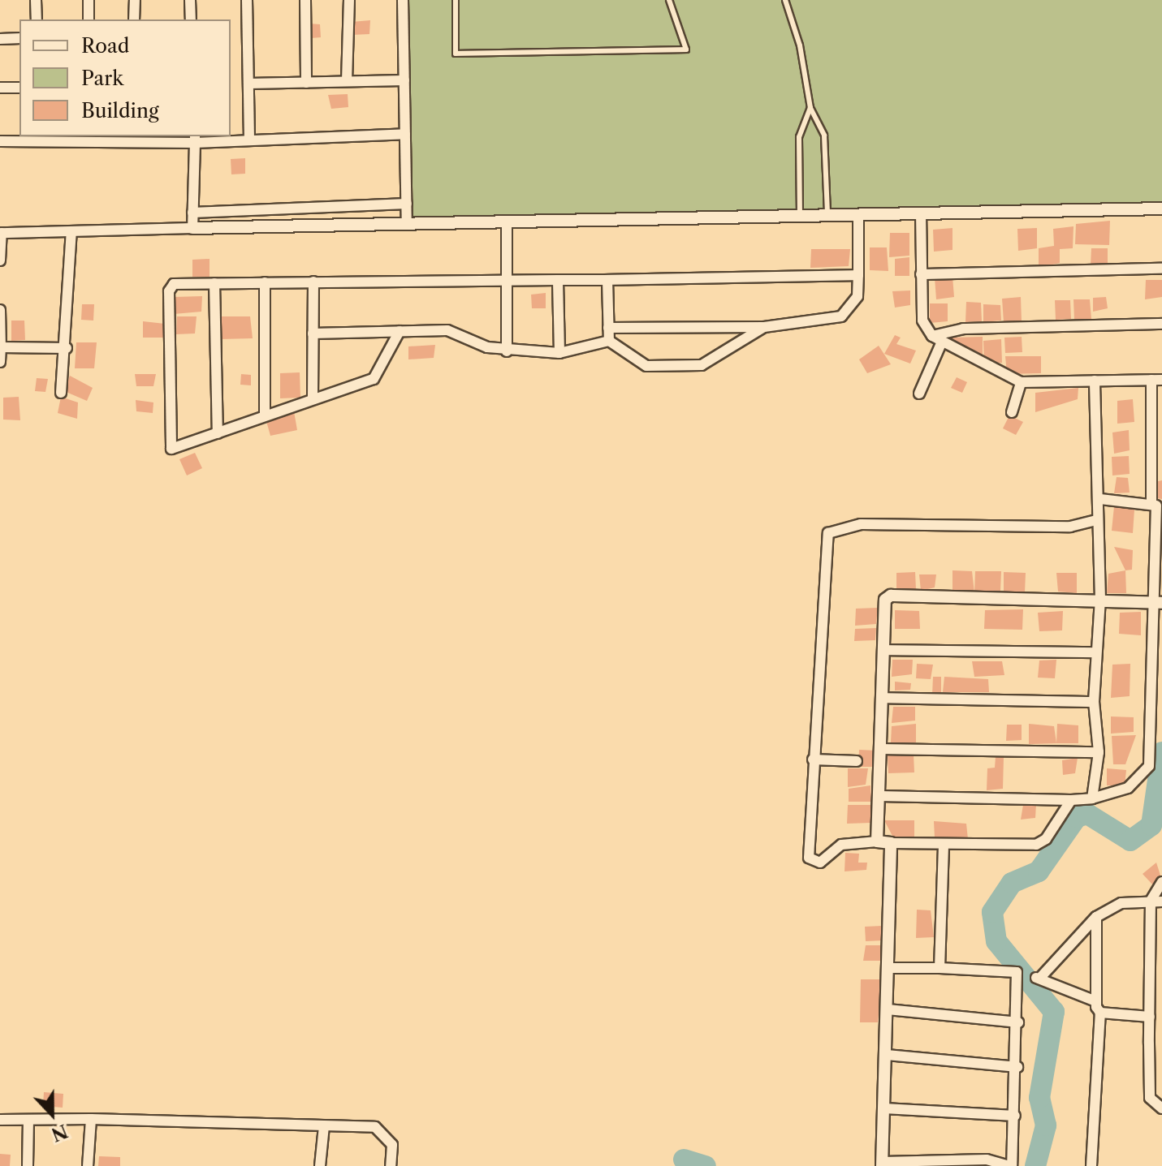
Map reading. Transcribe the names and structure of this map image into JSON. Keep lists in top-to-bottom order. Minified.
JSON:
{"legend":["Road","Park","Building"],"north":"bottom"}
